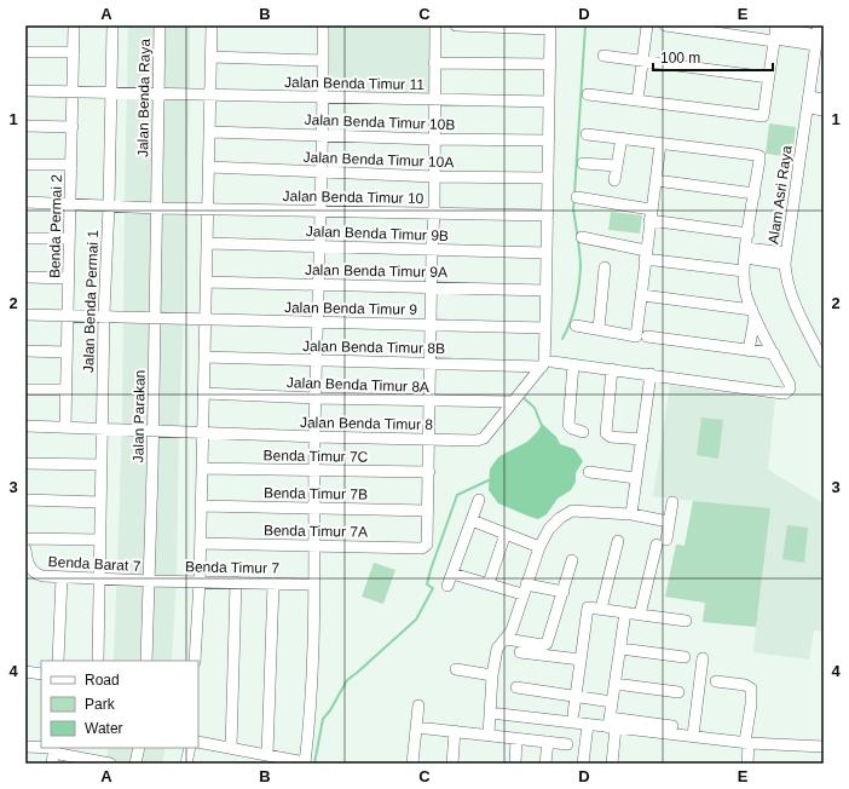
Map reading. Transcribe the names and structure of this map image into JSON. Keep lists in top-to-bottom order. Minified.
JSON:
{"streets":{"street":["Jalan Benda Timur 11","Jalan Benda Raya","Jalan Benda Timur 10B","Jalan Benda Timur 10A","Alam Asri Raya","Jalan Benda Timur 10","Benda Permai 2","Jalan Benda Timur 9B","Jalan Benda Timur 9A","Jalan Benda Permai 1","Jalan Benda Timur 9","Jalan Benda Timur 8B","Jalan Benda Timur 8A","Jalan Parakan","Jalan Benda Timur 8","Benda Timur 7C","Benda Timur 7B","Benda Timur 7A","Benda Barat 7","Benda Timur 7"]},"crossings":[["Jalan Benda Timur 11","Jalan Benda Raya"],["Jalan Benda Timur 11","Benda Permai 2"],["Jalan Benda Timur 11","Jalan Benda Permai 1"],["Jalan Benda Raya","Jalan Parakan"],["Jalan Benda Timur 10","Benda Permai 2"],["Jalan Benda Timur 10","Jalan Benda Permai 1"],["Jalan Benda Timur 10","Jalan Parakan"],["Benda Permai 2","Jalan Benda Timur 9"],["Benda Permai 2","Jalan Benda Timur 8"],["Jalan Benda Permai 1","Jalan Benda Timur 9"],["Jalan Benda Permai 1","Jalan Benda Timur 8"],["Jalan Benda Permai 1","Benda Barat 7"],["Jalan Benda Timur 9","Jalan Parakan"],["Jalan Benda Timur 8B","Jalan Benda Timur 8"],["Jalan Benda Timur 8A","Jalan Benda Timur 8"],["Jalan Parakan","Jalan Benda Timur 8"],["Jalan Parakan","Benda Barat 7"],["Jalan Parakan","Benda Timur 7"],["Benda Timur 7B","Benda Timur 7A"],["Benda Barat 7","Benda Timur 7"]],"legend":["Road","Park","Water"],"scale_bar":"100 m","grid":{"columns":["A","B","C","D","E"],"rows":["1","2","3","4"]}}
